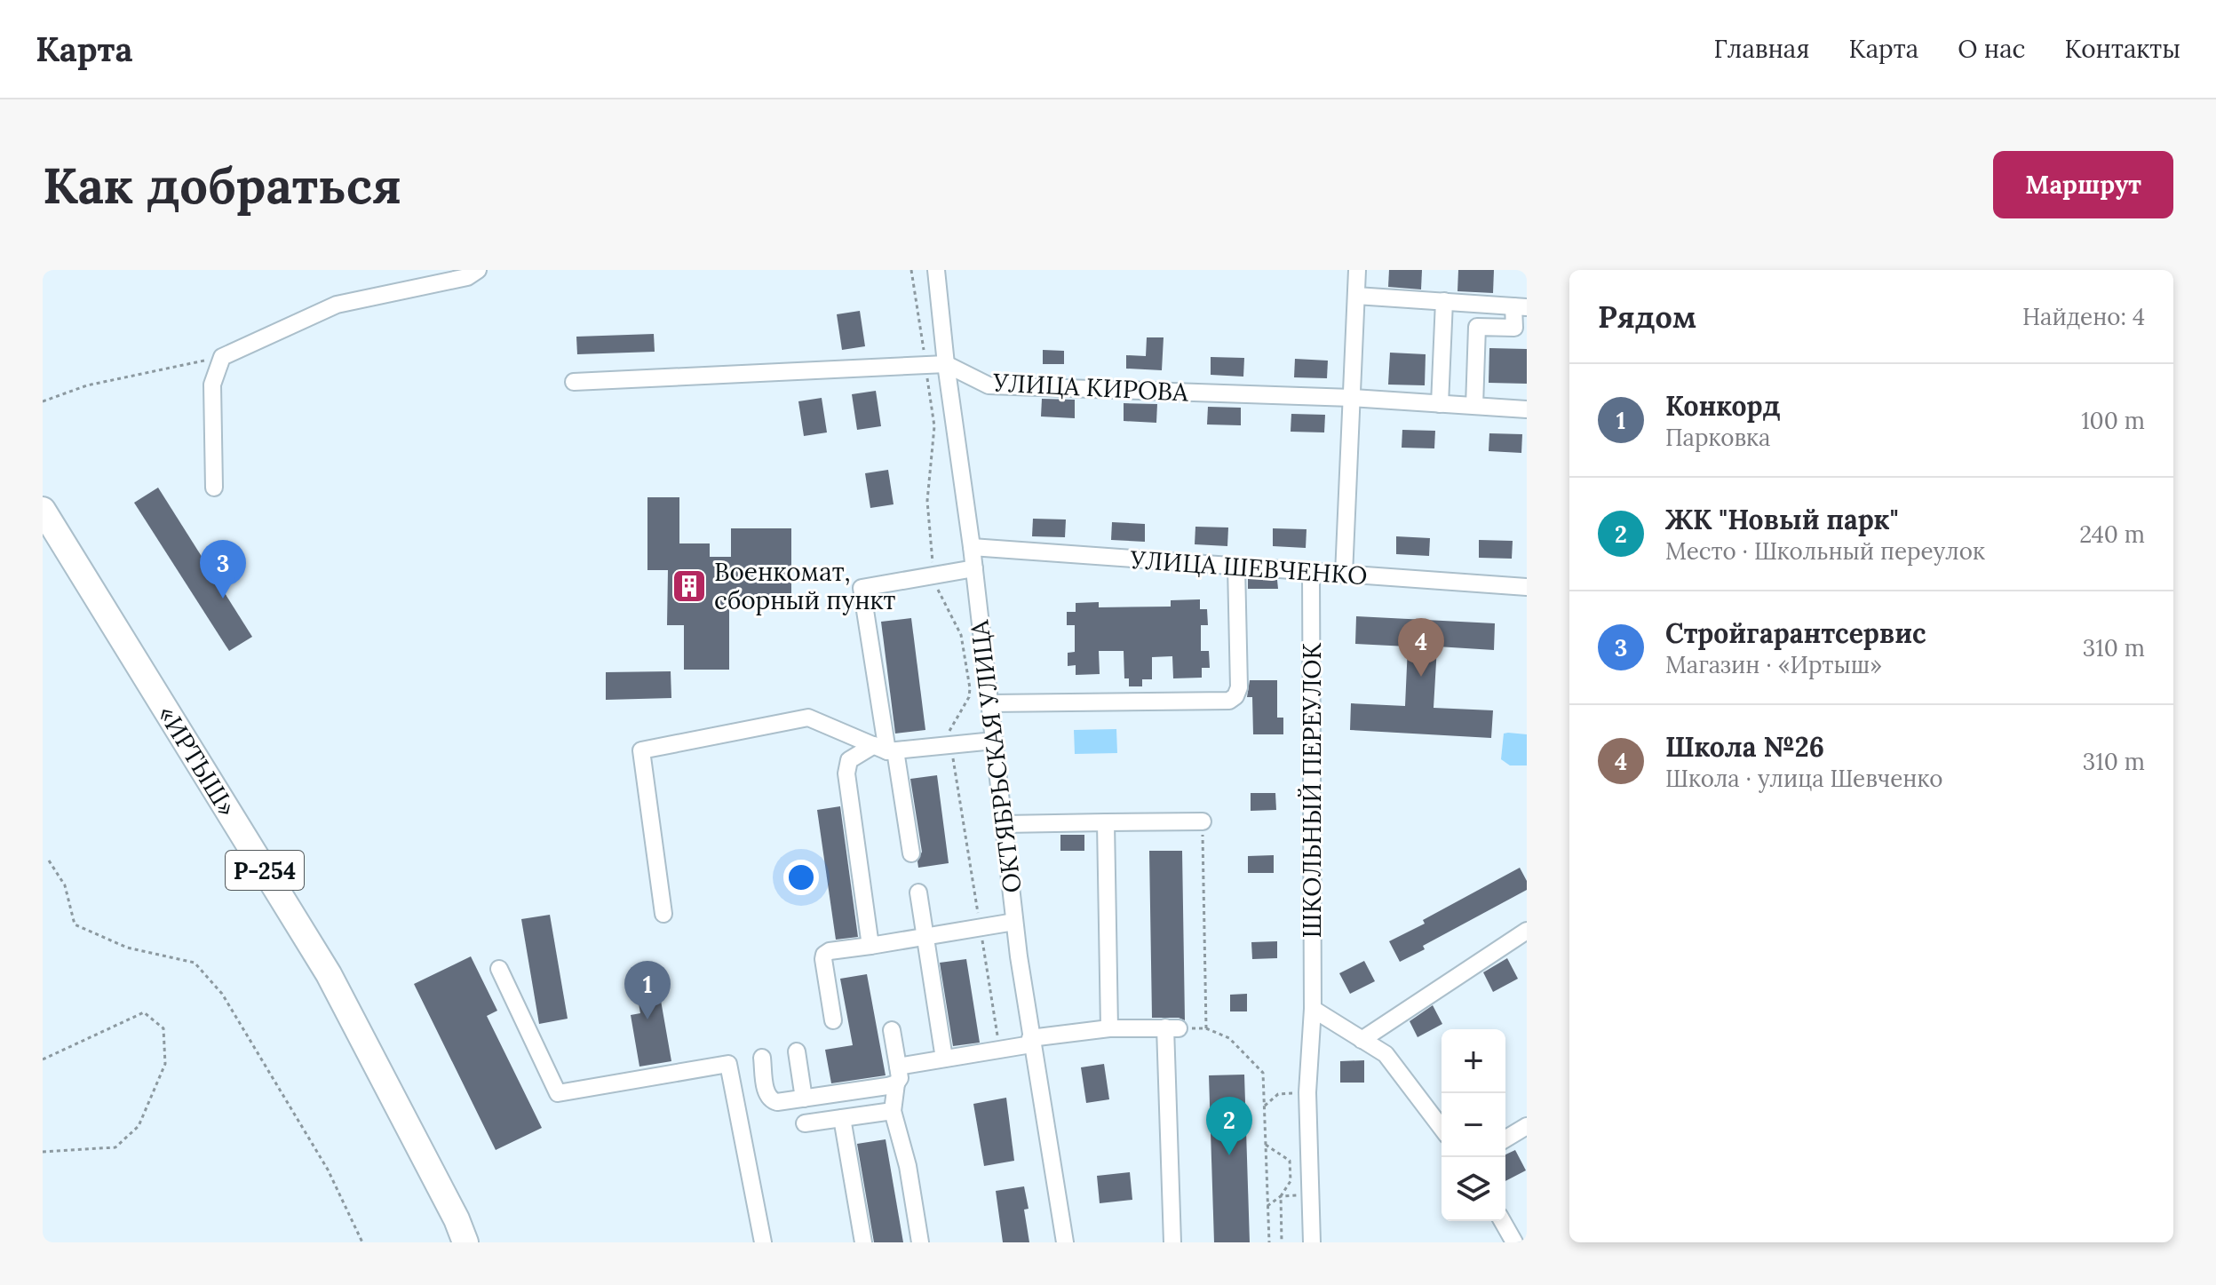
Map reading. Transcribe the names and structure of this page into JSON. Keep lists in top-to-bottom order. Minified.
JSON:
{"streets":{"highway":["«ИРТЫШ»","Р-254"],"street":["УЛИЦА КИРОВА","УЛИЦА ШЕВЧЕНКО","ОКТЯБРЬСКАЯ УЛИЦА","ШКОЛЬНЫЙ ПЕРЕУЛОК"]},"crossings":[["УЛИЦА КИРОВА","ОКТЯБРЬСКАЯ УЛИЦА"],["УЛИЦА ШЕВЧЕНКО","ОКТЯБРЬСКАЯ УЛИЦА"],["УЛИЦА ШЕВЧЕНКО","ШКОЛЬНЫЙ ПЕРЕУЛОК"]],"places":{"building":["Военкомат, сборный пункт"]},"page":{"header":"Карта","nav":["Главная","Карта","О нас","Контакты"],"buttons":"Маршрут","title":"Как добраться","heading":["Рядом","Найдено: 4"],"list":[{"mark":"1","name":"Конкорд","note":"Парковка","value":"100 m"},{"mark":"2","name":"ЖК \"Новый парк\"","note":"Место · Школьный переулок","value":"240 m"},{"mark":"3","name":"Стройгарантсервис","note":"Магазин · «Иртыш»","value":"310 m"},{"mark":"4","name":"Школа №26","note":"Школа · улица Шевченко","value":"310 m"}],"pins":["3","4","1","2"],"map_buttons":["+","−"]}}
